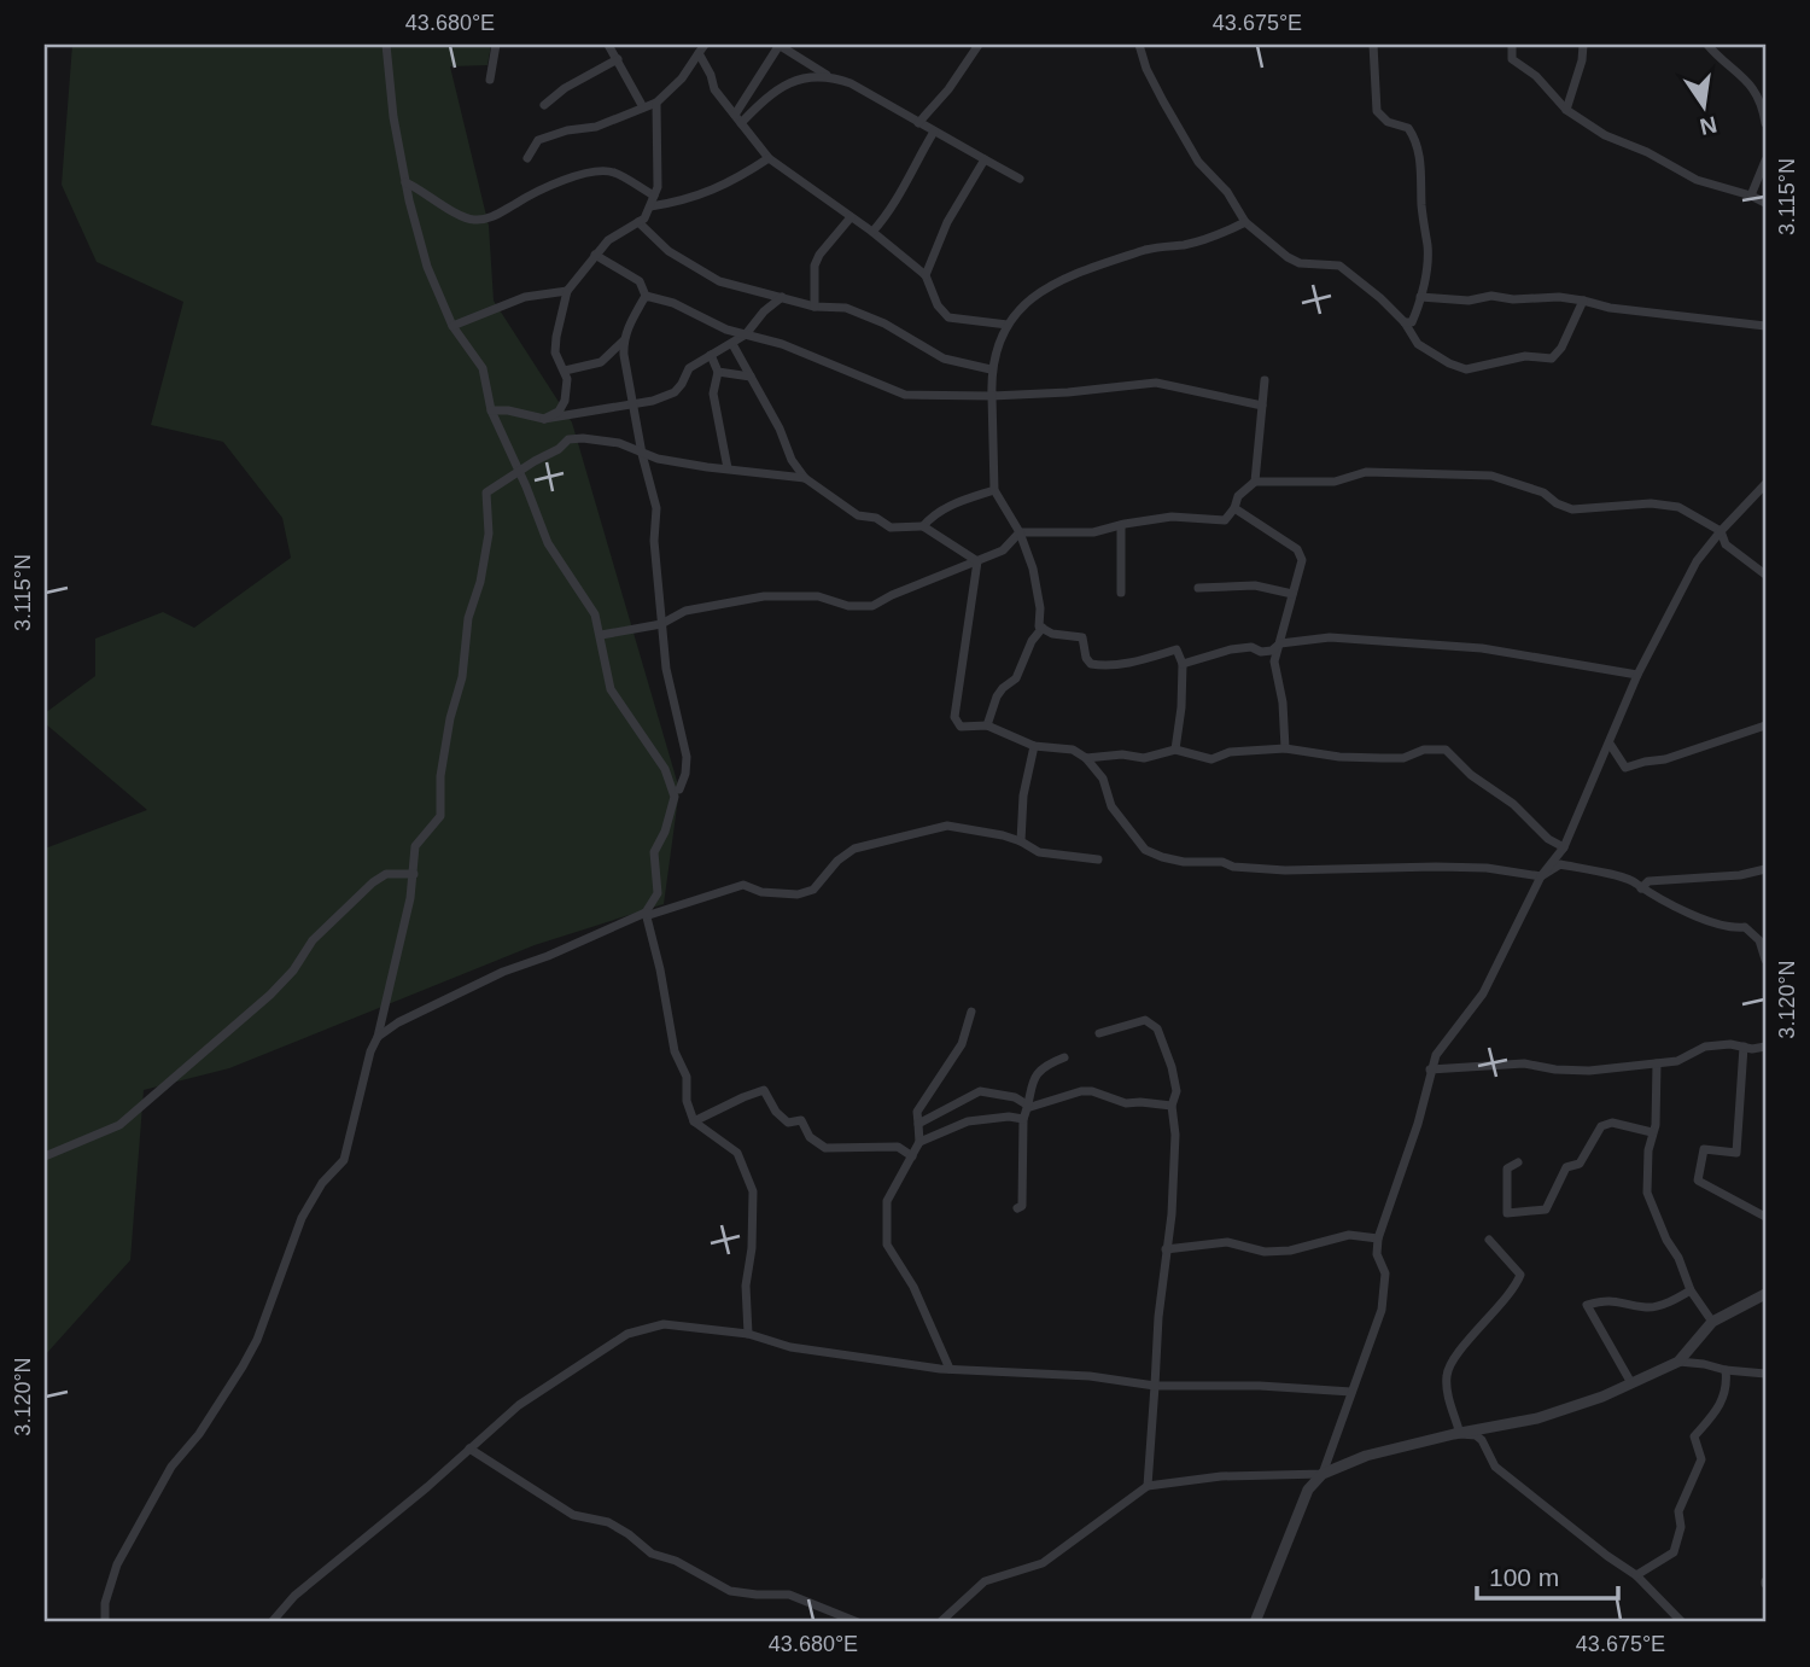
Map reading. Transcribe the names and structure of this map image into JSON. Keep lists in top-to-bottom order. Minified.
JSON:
{"scale_bar":"100 m","north":"bottom","coordinates":["43.680°E","43.675°E","3.115°N","3.120°N"]}
